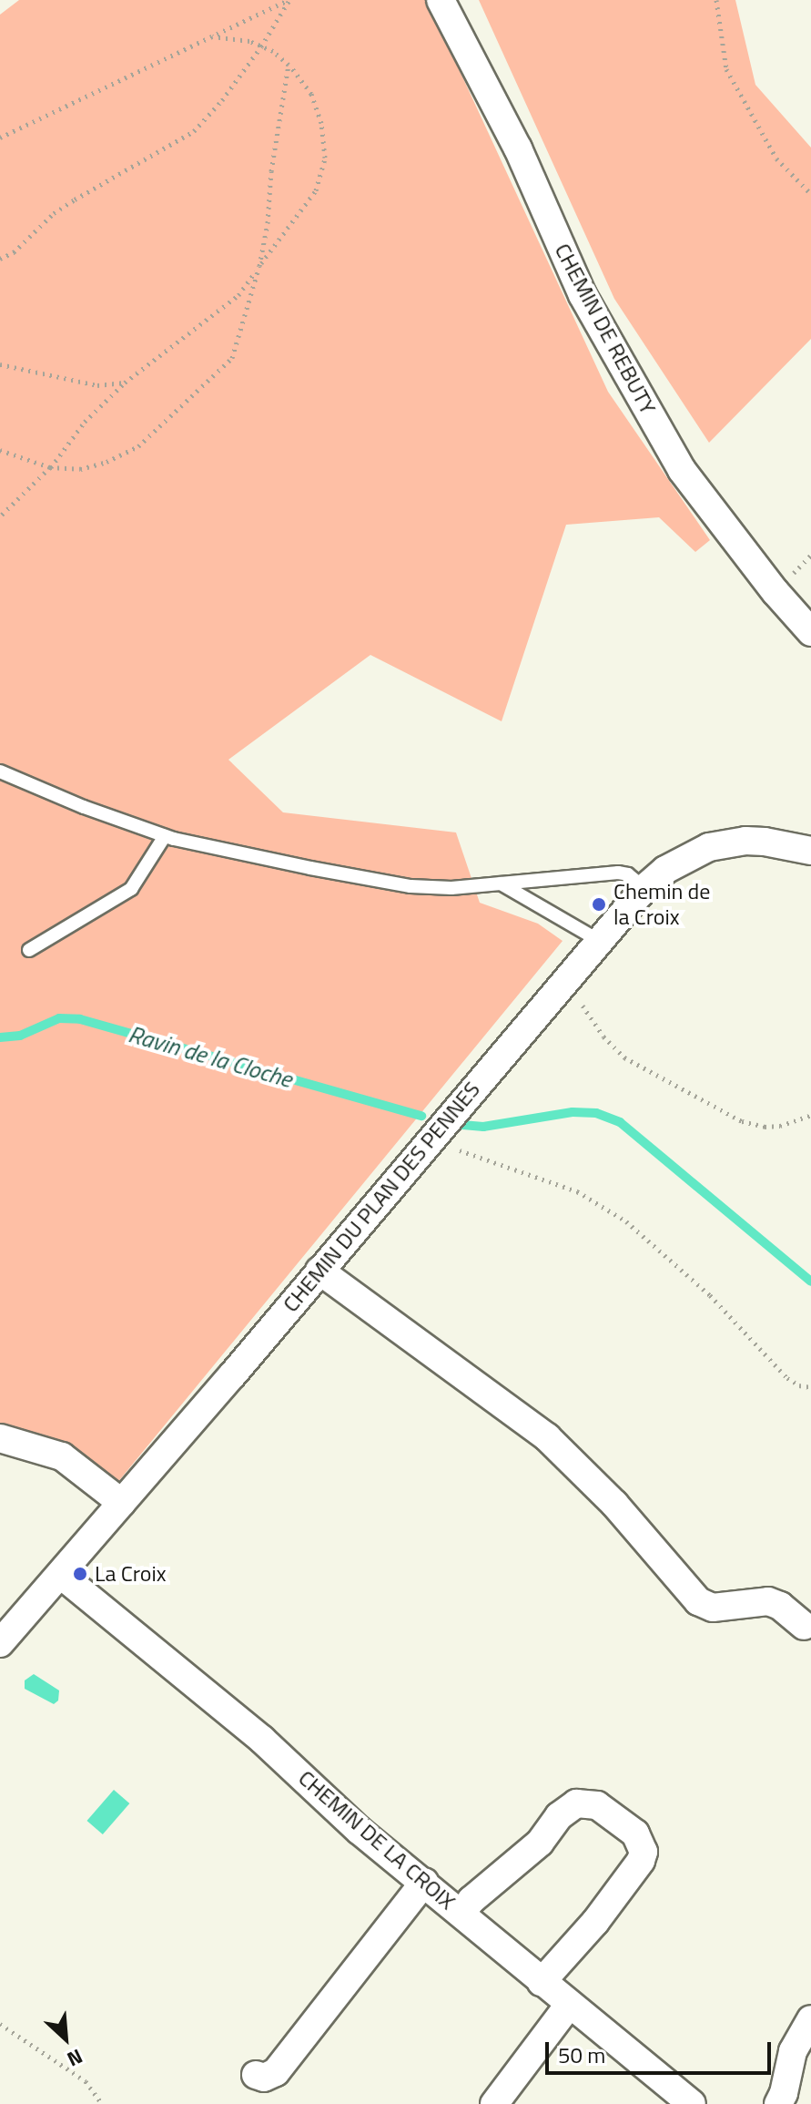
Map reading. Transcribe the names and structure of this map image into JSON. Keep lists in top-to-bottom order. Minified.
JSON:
{"streets":{"street":["CHEMIN DE REBUTY","CHEMIN DU PLAN DES PENNES","CHEMIN DE LA CROIX"]},"crossings":[["CHEMIN DU PLAN DES PENNES","CHEMIN DE LA CROIX"]],"water":["Ravin de la Cloche"],"places":["Chemin de la Croix","La Croix"],"scale_bar":"50 m","north":"bottom right"}
